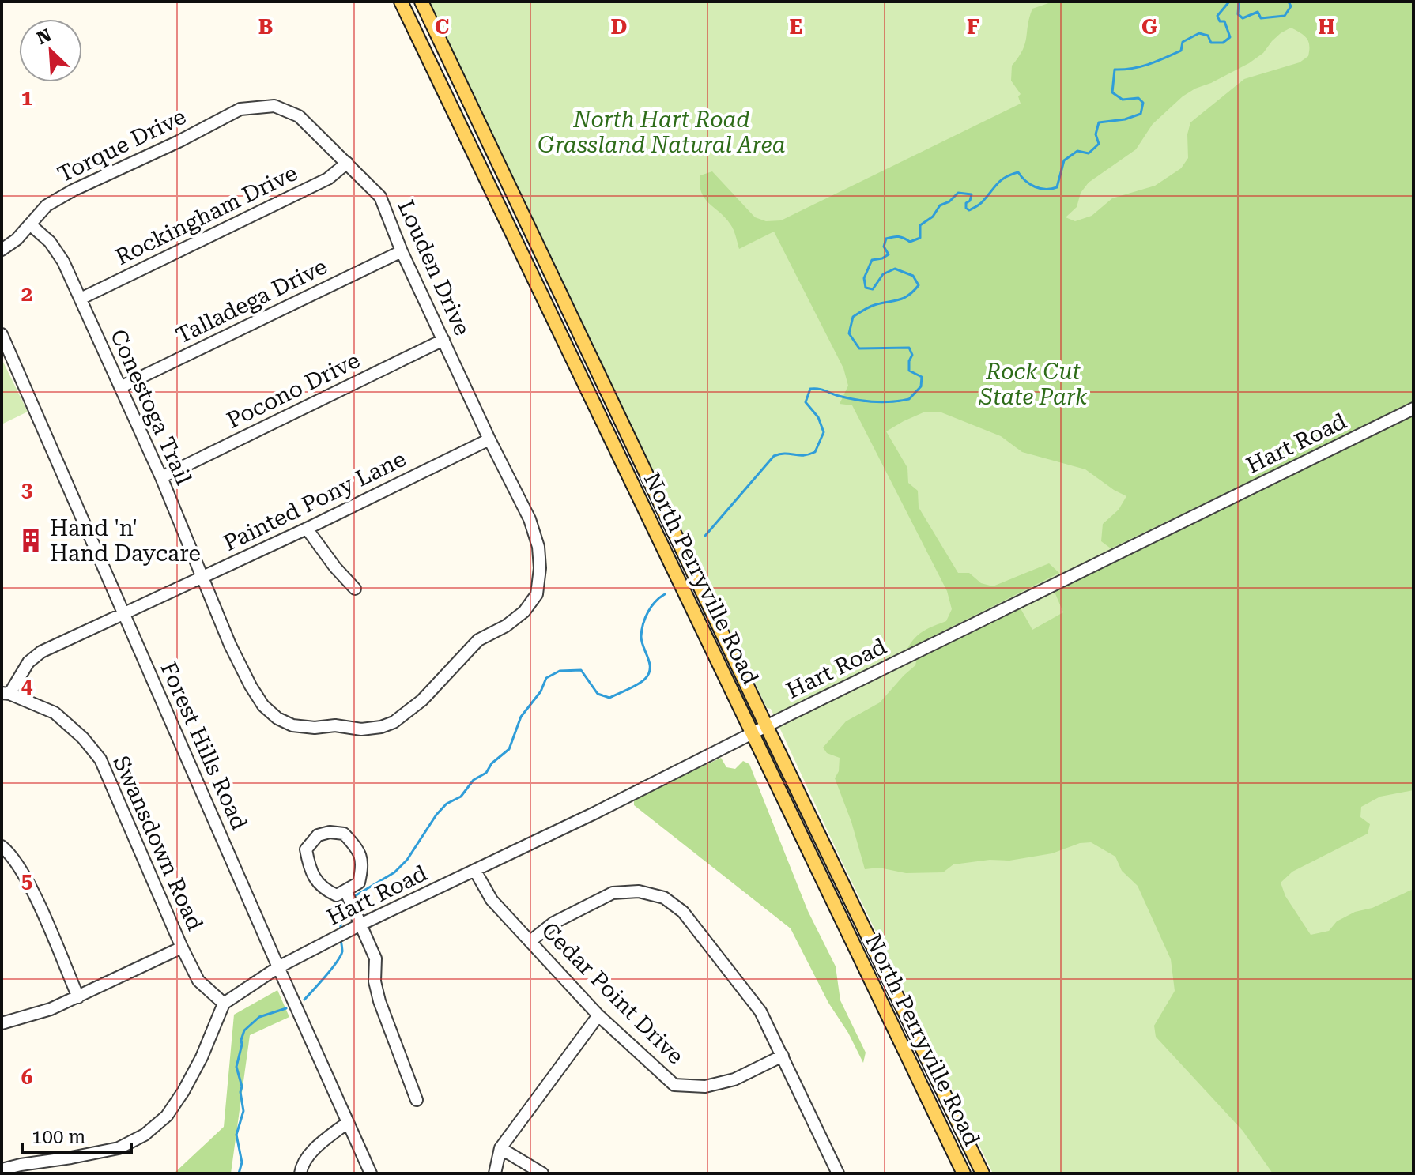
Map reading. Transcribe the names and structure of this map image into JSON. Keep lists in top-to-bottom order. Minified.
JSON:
{"streets":{"main road":["North Perryville Road"],"street":["Torque Drive","Rockingham Drive","Louden Drive","Talladega Drive","Pocono Drive","Conestoga Trail","Hart Road","Painted Pony Lane","Forest Hills Road","Swansdown Road","Cedar Point Drive"]},"crossings":[["Torque Drive","Louden Drive"],["Torque Drive","Conestoga Trail"],["Rockingham Drive","Louden Drive"],["Rockingham Drive","Conestoga Trail"],["Louden Drive","Talladega Drive"],["Louden Drive","Pocono Drive"],["Louden Drive","Conestoga Trail"],["Louden Drive","Painted Pony Lane"],["Talladega Drive","Conestoga Trail"],["Pocono Drive","Conestoga Trail"],["Conestoga Trail","Painted Pony Lane"],["Hart Road","North Perryville Road"],["Hart Road","Forest Hills Road"],["Hart Road","Swansdown Road"],["Hart Road","Cedar Point Drive"],["Painted Pony Lane","Forest Hills Road"],["Painted Pony Lane","Swansdown Road"]],"parks":["North Hart Road Grassland Natural Area","Rock Cut State Park"],"places":{"building":["Hand 'n' Hand Daycare"]},"scale_bar":"100 m","north":"top left","grid":{"columns":["B","C","D","E","F","G","H"],"rows":["1","2","3","4","5","6"]}}
